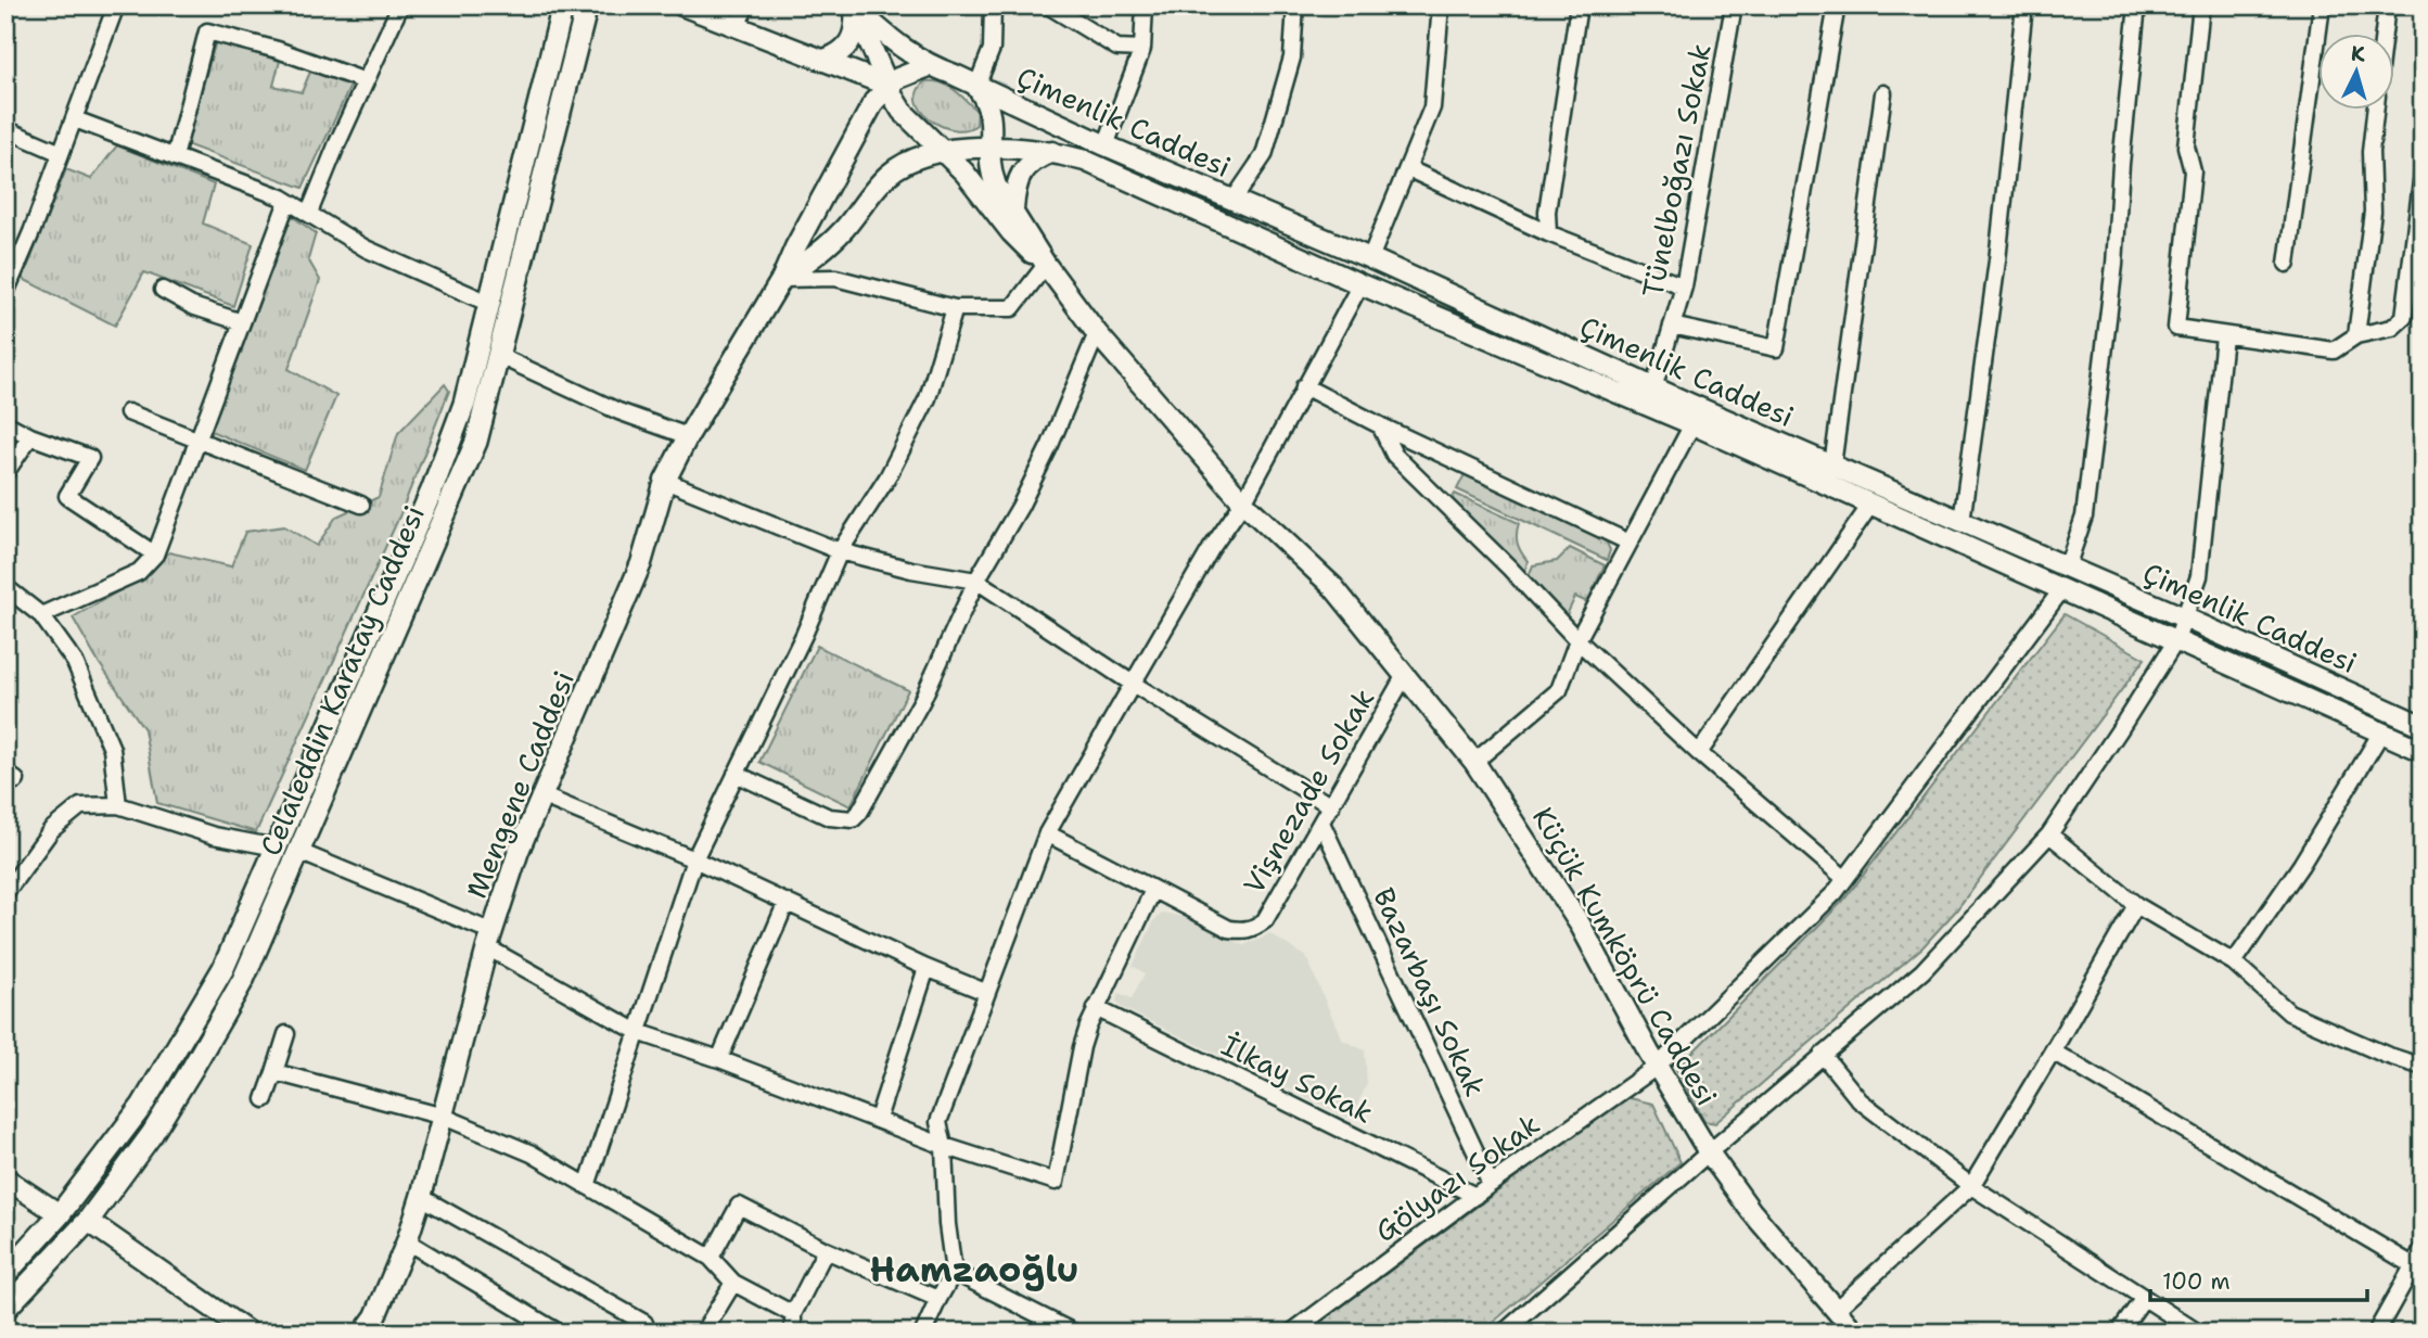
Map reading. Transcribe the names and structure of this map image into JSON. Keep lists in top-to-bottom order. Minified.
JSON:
{"streets":{"main road":["Celaleddin Karatay Caddesi"],"street":["Çimenlik Caddesi","Tünelboğazı Sokak","Mengene Caddesi","Vişnezade Sokak","Küçük Kumköprü Caddesi","Bazarbaşı Sokak","İlkay Sokak","Gölyazı Sokak"]},"crossings":[["Çimenlik Caddesi","Tünelboğazı Sokak"],["Çimenlik Caddesi","Mengene Caddesi"],["Çimenlik Caddesi","Küçük Kumköprü Caddesi"],["Çimenlik Caddesi","Gölyazı Sokak"],["Mengene Caddesi","Küçük Kumköprü Caddesi"],["Vişnezade Sokak","Küçük Kumköprü Caddesi"],["Vişnezade Sokak","Bazarbaşı Sokak"],["Küçük Kumköprü Caddesi","Gölyazı Sokak"],["Bazarbaşı Sokak","Gölyazı Sokak"],["İlkay Sokak","Gölyazı Sokak"]],"districts":["Hamzaoğlu"],"scale_bar":"100 m","north":"top"}
